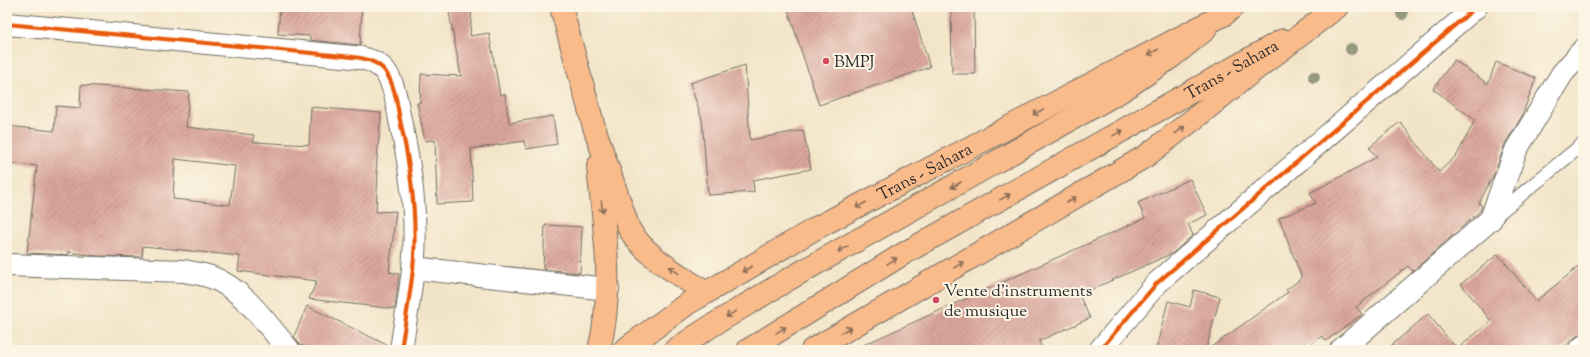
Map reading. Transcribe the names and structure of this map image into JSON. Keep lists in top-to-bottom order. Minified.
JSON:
{"streets":{"main road":["Trans - Sahara"]},"places":["BMPJ","Vente d'instruments de musique"]}
